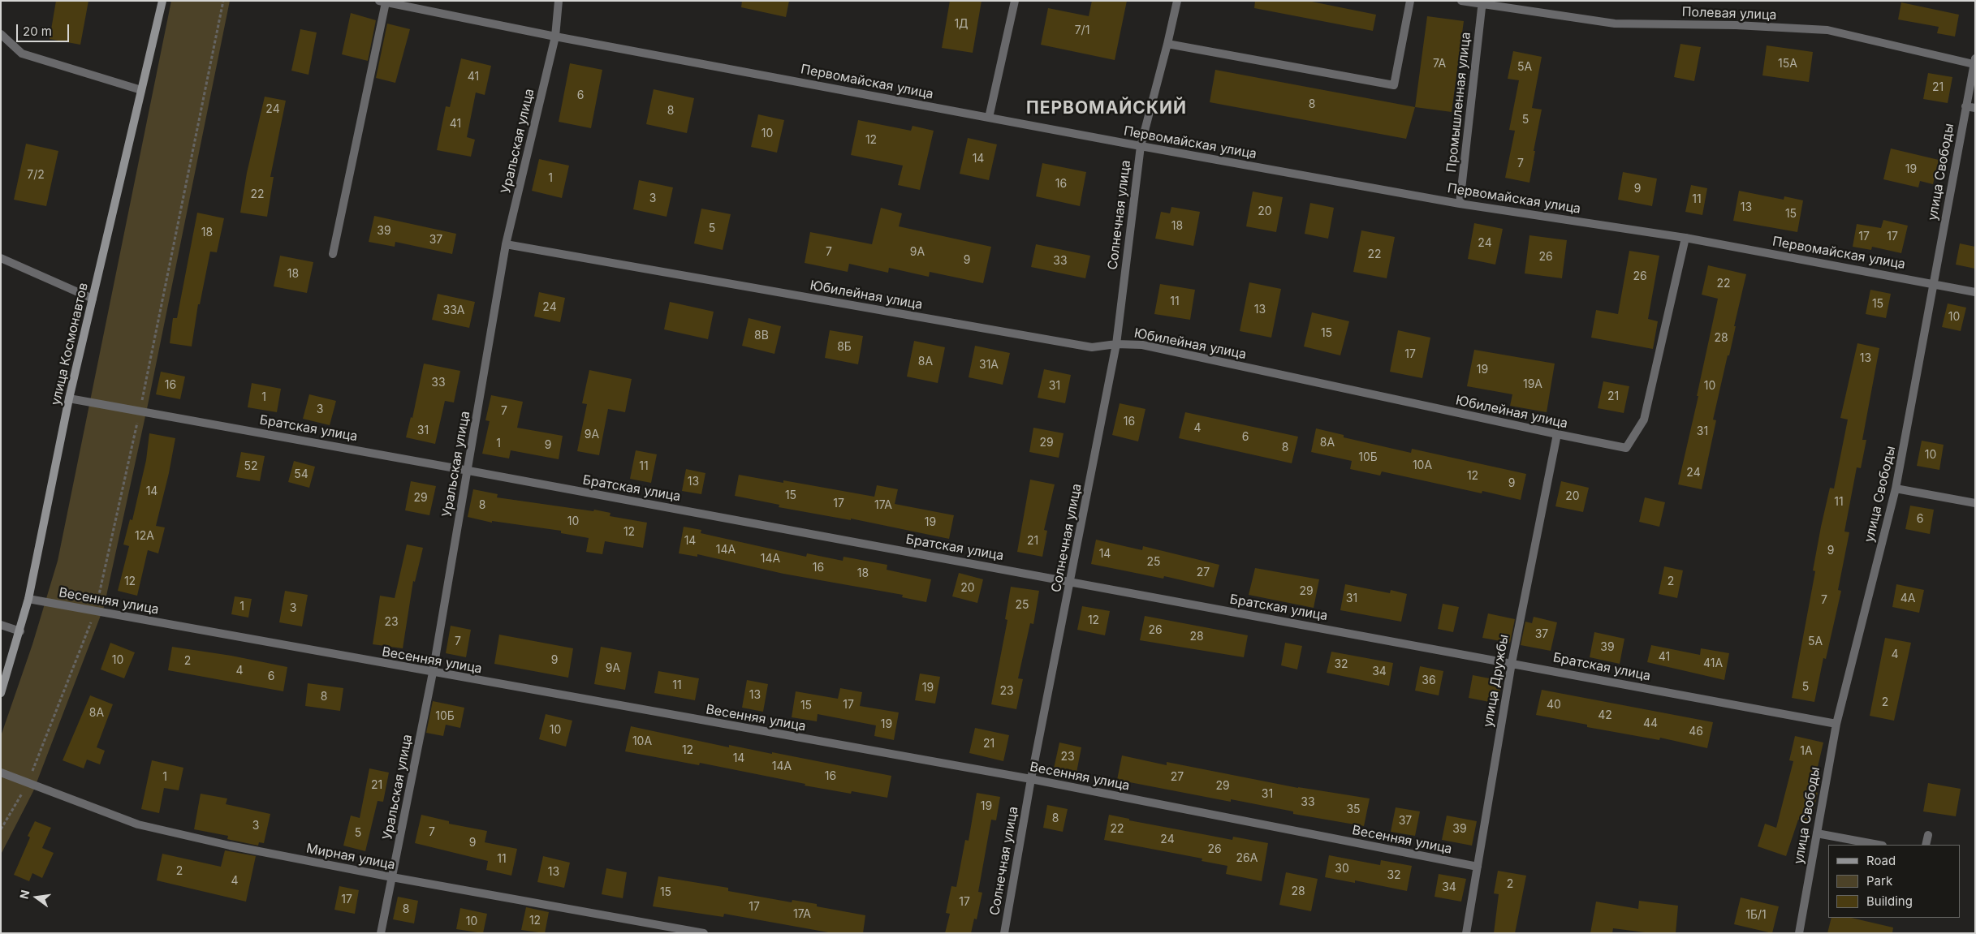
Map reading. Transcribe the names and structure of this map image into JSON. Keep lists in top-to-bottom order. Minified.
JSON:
{"streets":{"main road":["улица Космонавтов"],"street":["Полевая улица","Первомайская улица","Промышленная улица","Уральская улица","улица Свободы","Солнечная улица","Юбилейная улица","Братская улица","Весенняя улица","улица Дружбы","Мирная улица"]},"crossings":[["Полевая улица","Промышленная улица"],["Полевая улица","улица Свободы"],["Первомайская улица","Промышленная улица"],["Первомайская улица","Уральская улица"],["Первомайская улица","улица Свободы"],["Первомайская улица","Солнечная улица"],["Первомайская улица","Юбилейная улица"],["Уральская улица","Юбилейная улица"],["Уральская улица","Братская улица"],["Уральская улица","Весенняя улица"],["Уральская улица","Мирная улица"],["улица Свободы","Братская улица"],["Солнечная улица","Юбилейная улица"],["Солнечная улица","Братская улица"],["Солнечная улица","Весенняя улица"],["Юбилейная улица","улица Дружбы"],["улица Космонавтов","Братская улица"],["улица Космонавтов","Весенняя улица"],["Братская улица","улица Дружбы"],["Весенняя улица","улица Дружбы"]],"districts":["ПЕРВОМАЙСКИЙ"],"house_numbers":["1Д","7/1","7А","15А","5А","41","21","6","8","24","8","5","41","10","12","14","7","19","7/2","1","16","9","22","3","11","13","20","15","18","5","39","18","17","17","37","24","7","9А","22","26","9","33","18","26","22","11","15","24","13","33А","10","15","8В","28","8Б","17","13","8А","31А","19","33","19А","16","31","10","21","1","3","7","16","4","31","31","9А","6","29","8А","1","9","8","10","10Б","10А","52","11","24","54","12","13","9","14","15","20","29","11","17","8","17А","6","10","19","12","12А","14","21","14А","9","14","14А","25","16","27","18","12","2","20","29","31","4А","7","25","1","3","12","23","26","37","28","7","5А","39","4","41","10","9","2","41А","32","9А","4","34","6","36","11","5","19","23","13","8","2","17","40","15","8А","42","10Б","44","19","10","46","10А","21","12","1А","23","14","14А","16","1","27","21","29","31","33","19","35","8","37","3","22","39","7","5","24","9","26","26А","11","30","2","13","32","4","2","34","28","15","17","17","17","8","17А","1Б/1","12","10"],"legend":["Road","Park","Building"],"scale_bar":"20 m","north":"left"}
